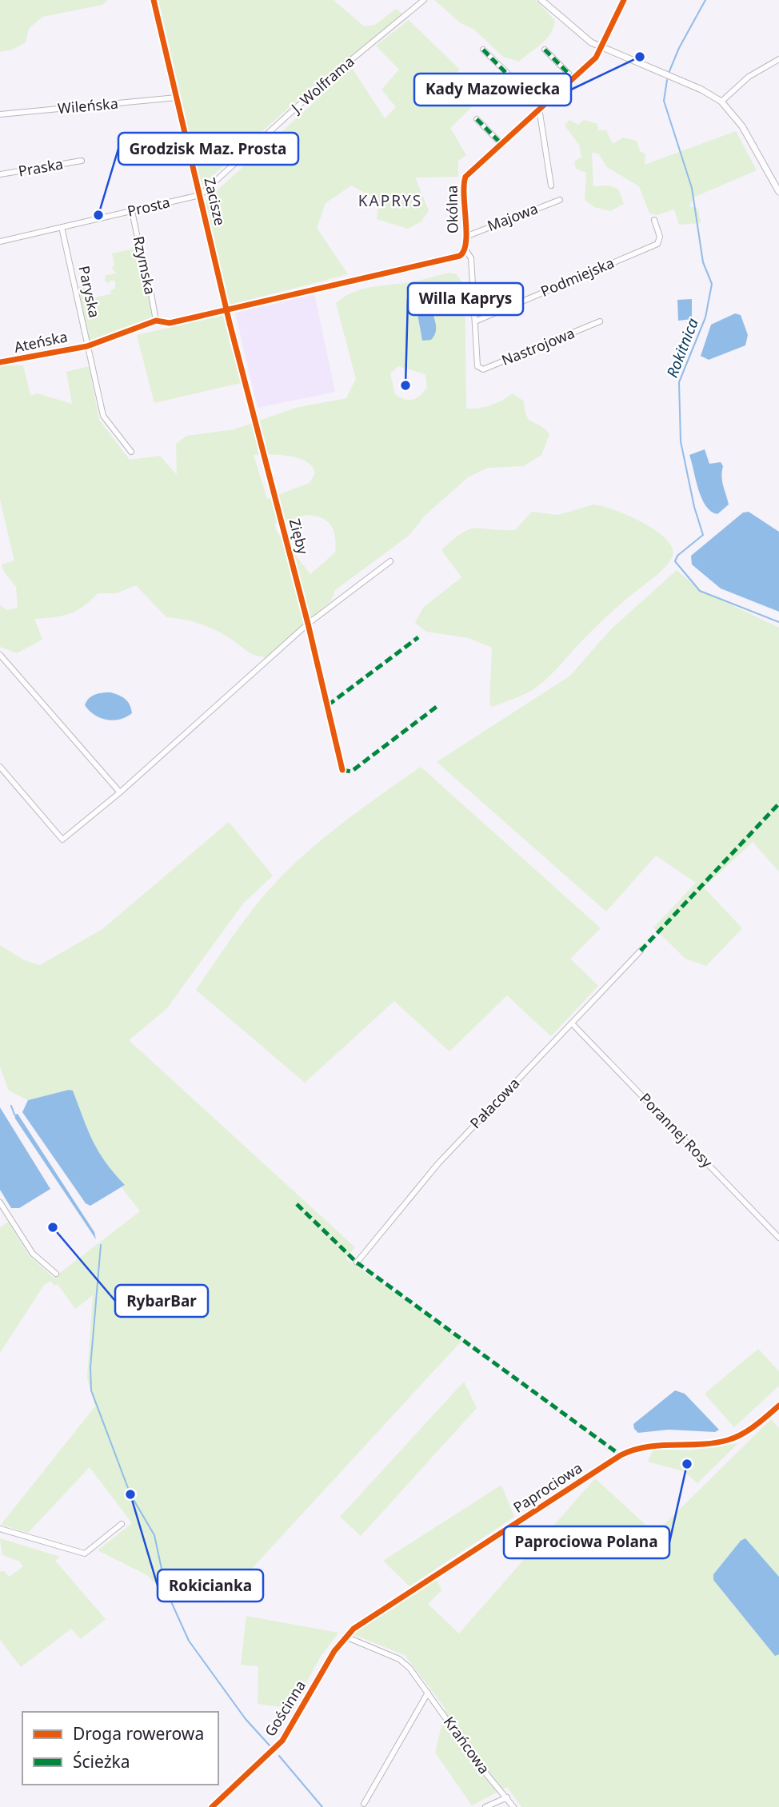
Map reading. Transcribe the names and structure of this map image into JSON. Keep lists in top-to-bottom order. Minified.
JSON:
{"streets":{"street":["J. Wolframa","Wileńska","Praska","Zacisze","Prosta","Okólna","Majowa","Rzymska","Podmiejska","Paryska","Ateńska","Nastrojowa","Zięby","Pałacowa","Porannej Rosy","Paprociowa","Gościnna","Krańcowa"]},"crossings":[["J. Wolframa","Zacisze"],["J. Wolframa","Prosta"],["Wileńska","Zacisze"],["Zacisze","Prosta"],["Zacisze","Okólna"],["Zacisze","Zięby"],["Prosta","Rzymska"],["Prosta","Paryska"],["Okólna","Majowa"],["Okólna","Rzymska"],["Okólna","Ateńska"],["Okólna","Zięby"],["Rzymska","Ateńska"],["Podmiejska","Nastrojowa"],["Paryska","Ateńska"],["Pałacowa","Porannej Rosy"],["Paprociowa","Gościnna"],["Paprociowa","Krańcowa"],["Gościnna","Krańcowa"]],"districts":["KAPRYS"],"water":["Rokitnica"],"places":["Kady Mazowiecka","Grodzisk Maz. Prosta","Willa Kaprys","RybarBar","Paprociowa Polana","Rokicianka"],"legend":["Droga rowerowa","Ścieżka"]}
